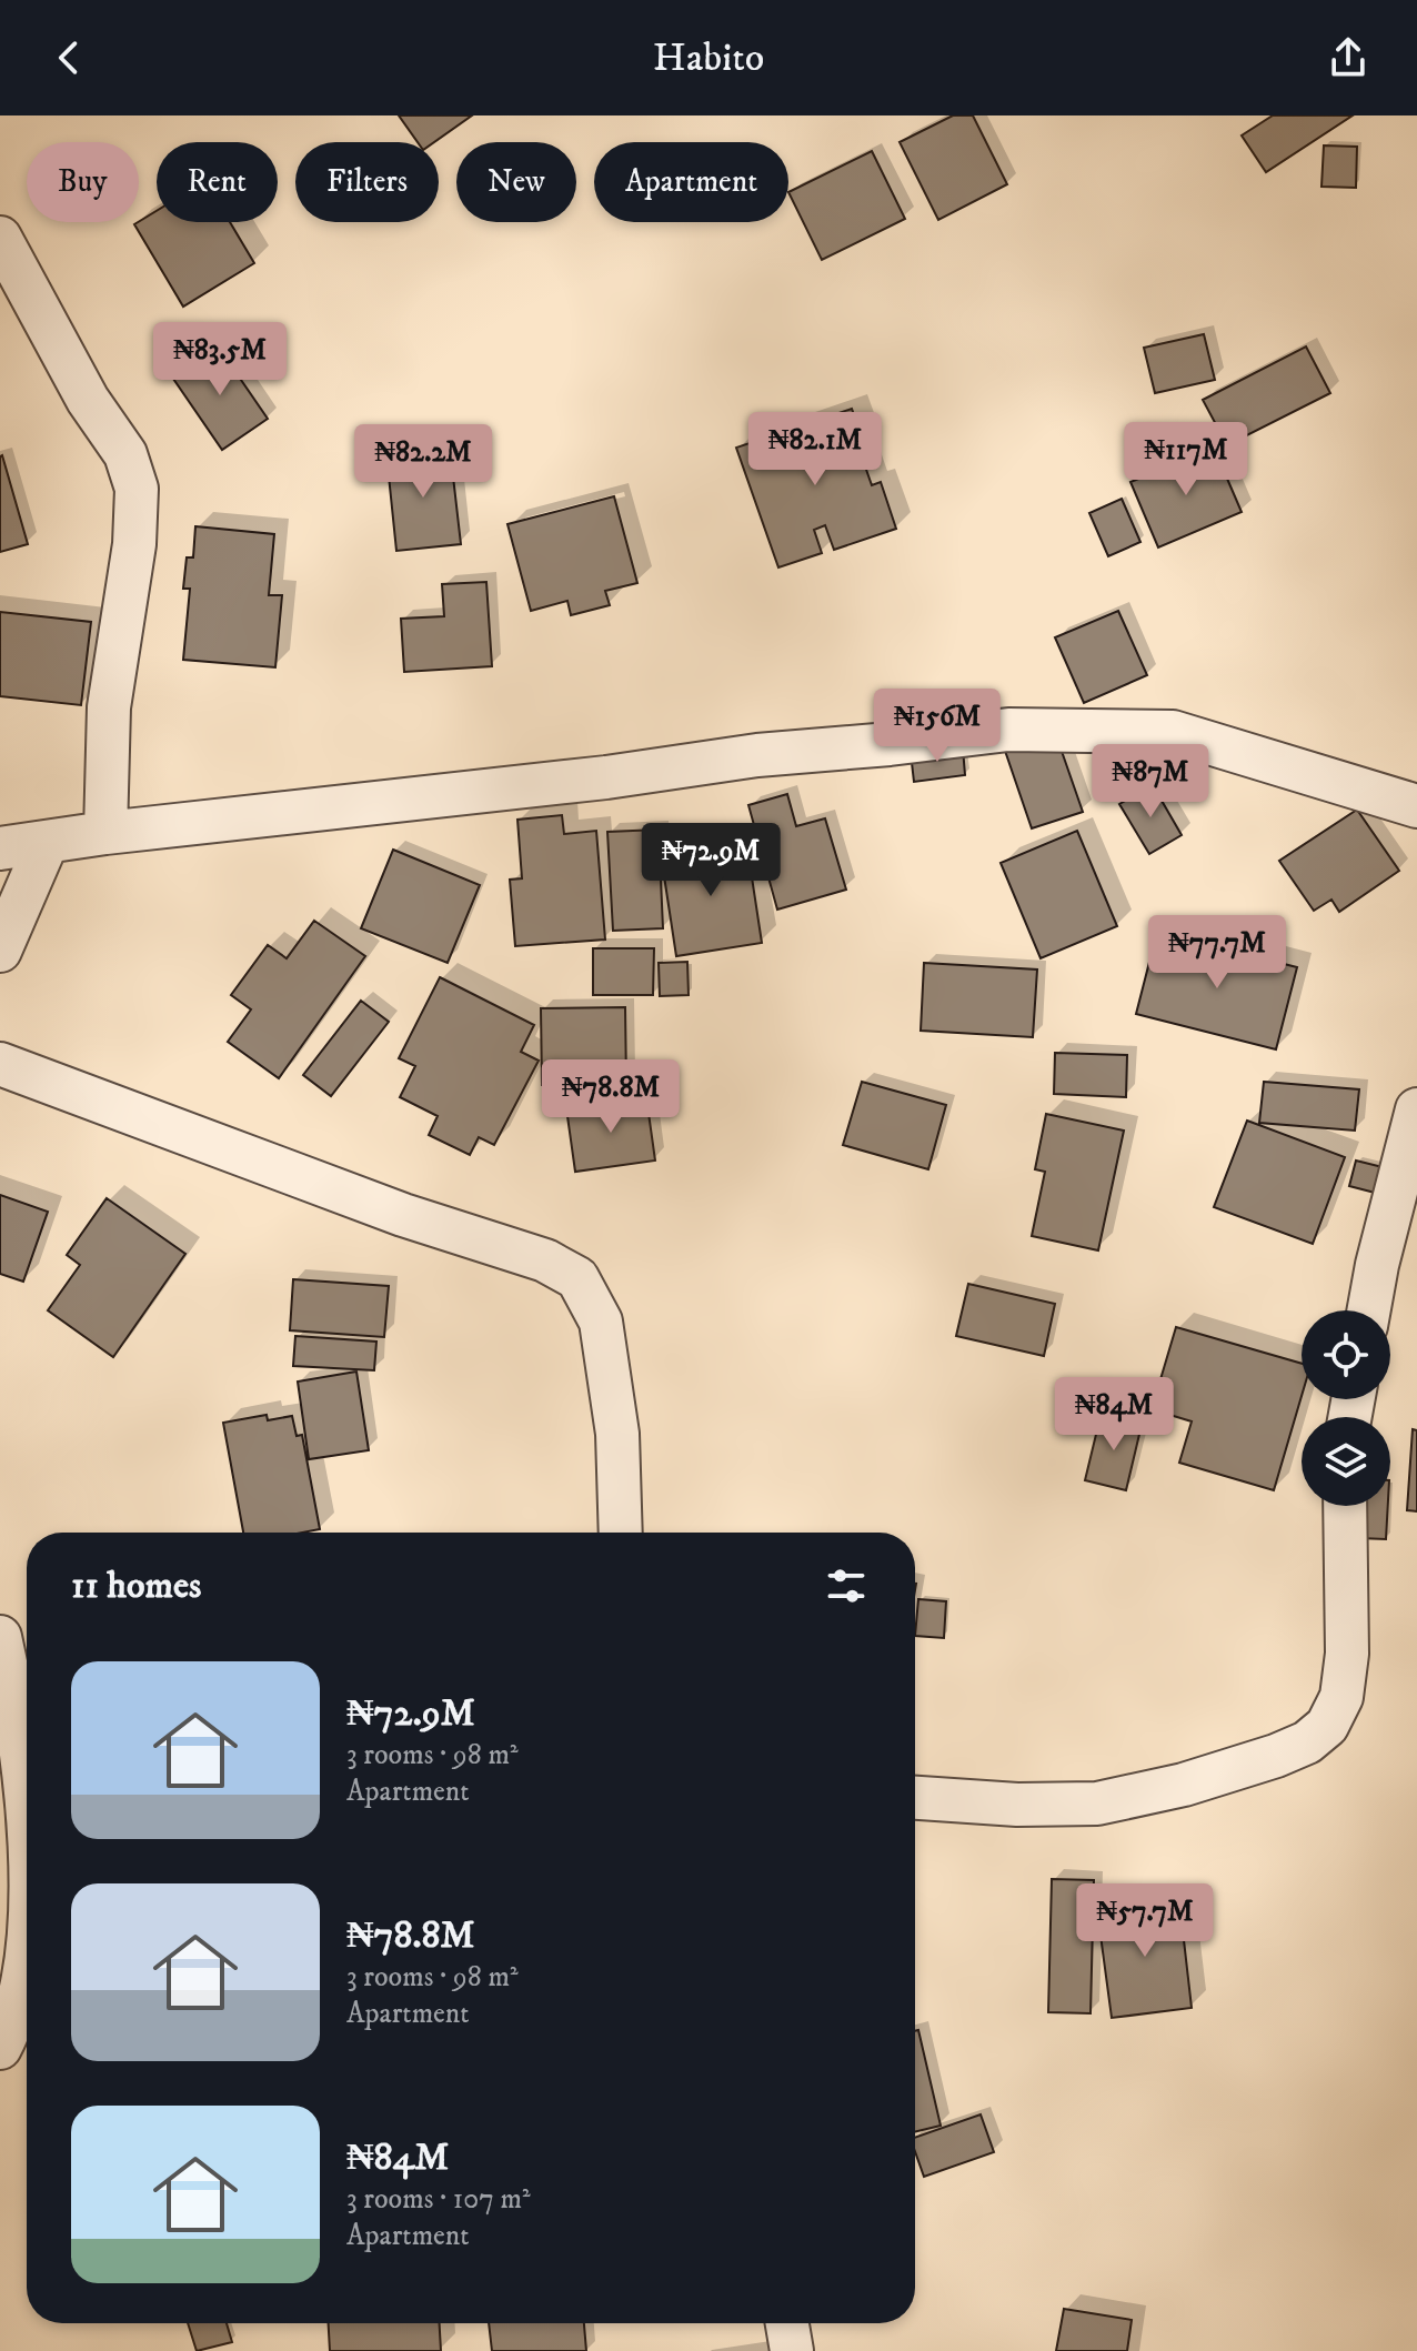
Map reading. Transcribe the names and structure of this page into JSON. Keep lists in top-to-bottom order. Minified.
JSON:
{"page":{"header":"Habito","chip":["Buy","Rent","Filters","New","Apartment"],"price":["₦83.5M","₦82.1M","₦117M","₦82.2M","₦156M","₦87M","₦72.9M","₦77.7M","₦78.8M","₦84M","₦57.7M"],"heading":"11 homes","list":[{"name":"₦72.9M","note":"3 rooms · 98 m² · Apartment"},{"name":"₦78.8M","note":"3 rooms · 98 m² · Apartment"},{"name":"₦84M","note":"3 rooms · 107 m² · Apartment"}]}}
